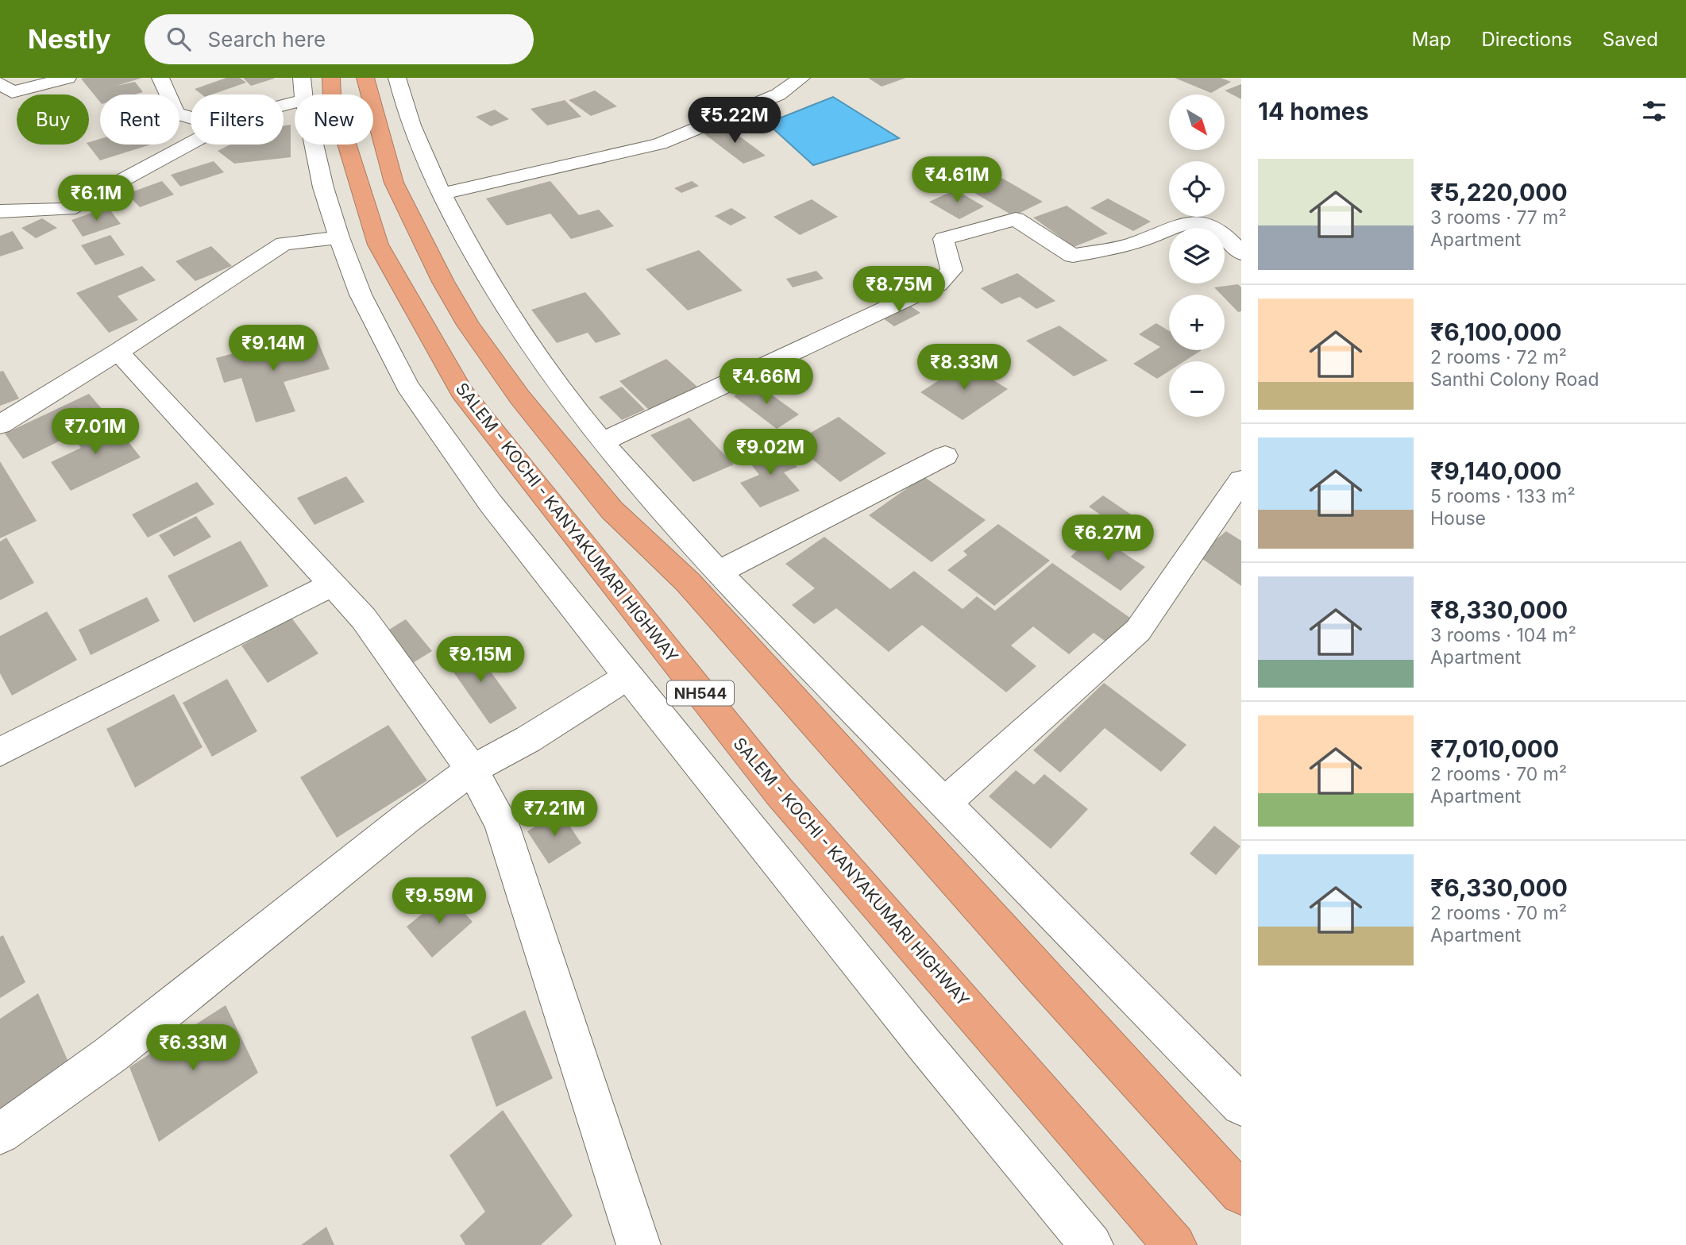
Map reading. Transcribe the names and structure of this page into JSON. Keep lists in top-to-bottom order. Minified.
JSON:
{"streets":{"highway":["SALEM - KOCHI - KANYAKUMARI HIGHWAY","NH544"]},"north":"bottom right","page":{"header":"Nestly","search":"Search here","nav":["Map","Directions","Saved"],"heading":"14 homes","map_buttons":["+","−"],"chip":["Buy","Rent","Filters","New"],"price":["₹5.22M","₹4.61M","₹6.1M","₹8.75M","₹9.14M","₹8.33M","₹4.66M","₹7.01M","₹9.02M","₹6.27M","₹9.15M","₹7.21M","₹9.59M","₹6.33M"],"list":[{"name":"₹5,220,000","note":"3 rooms · 77 m² · Apartment"},{"name":"₹6,100,000","note":"2 rooms · 72 m² · Santhi Colony Road"},{"name":"₹9,140,000","note":"5 rooms · 133 m² · House"},{"name":"₹8,330,000","note":"3 rooms · 104 m² · Apartment"},{"name":"₹7,010,000","note":"2 rooms · 70 m² · Apartment"},{"name":"₹6,330,000","note":"2 rooms · 70 m² · Apartment"}]}}
